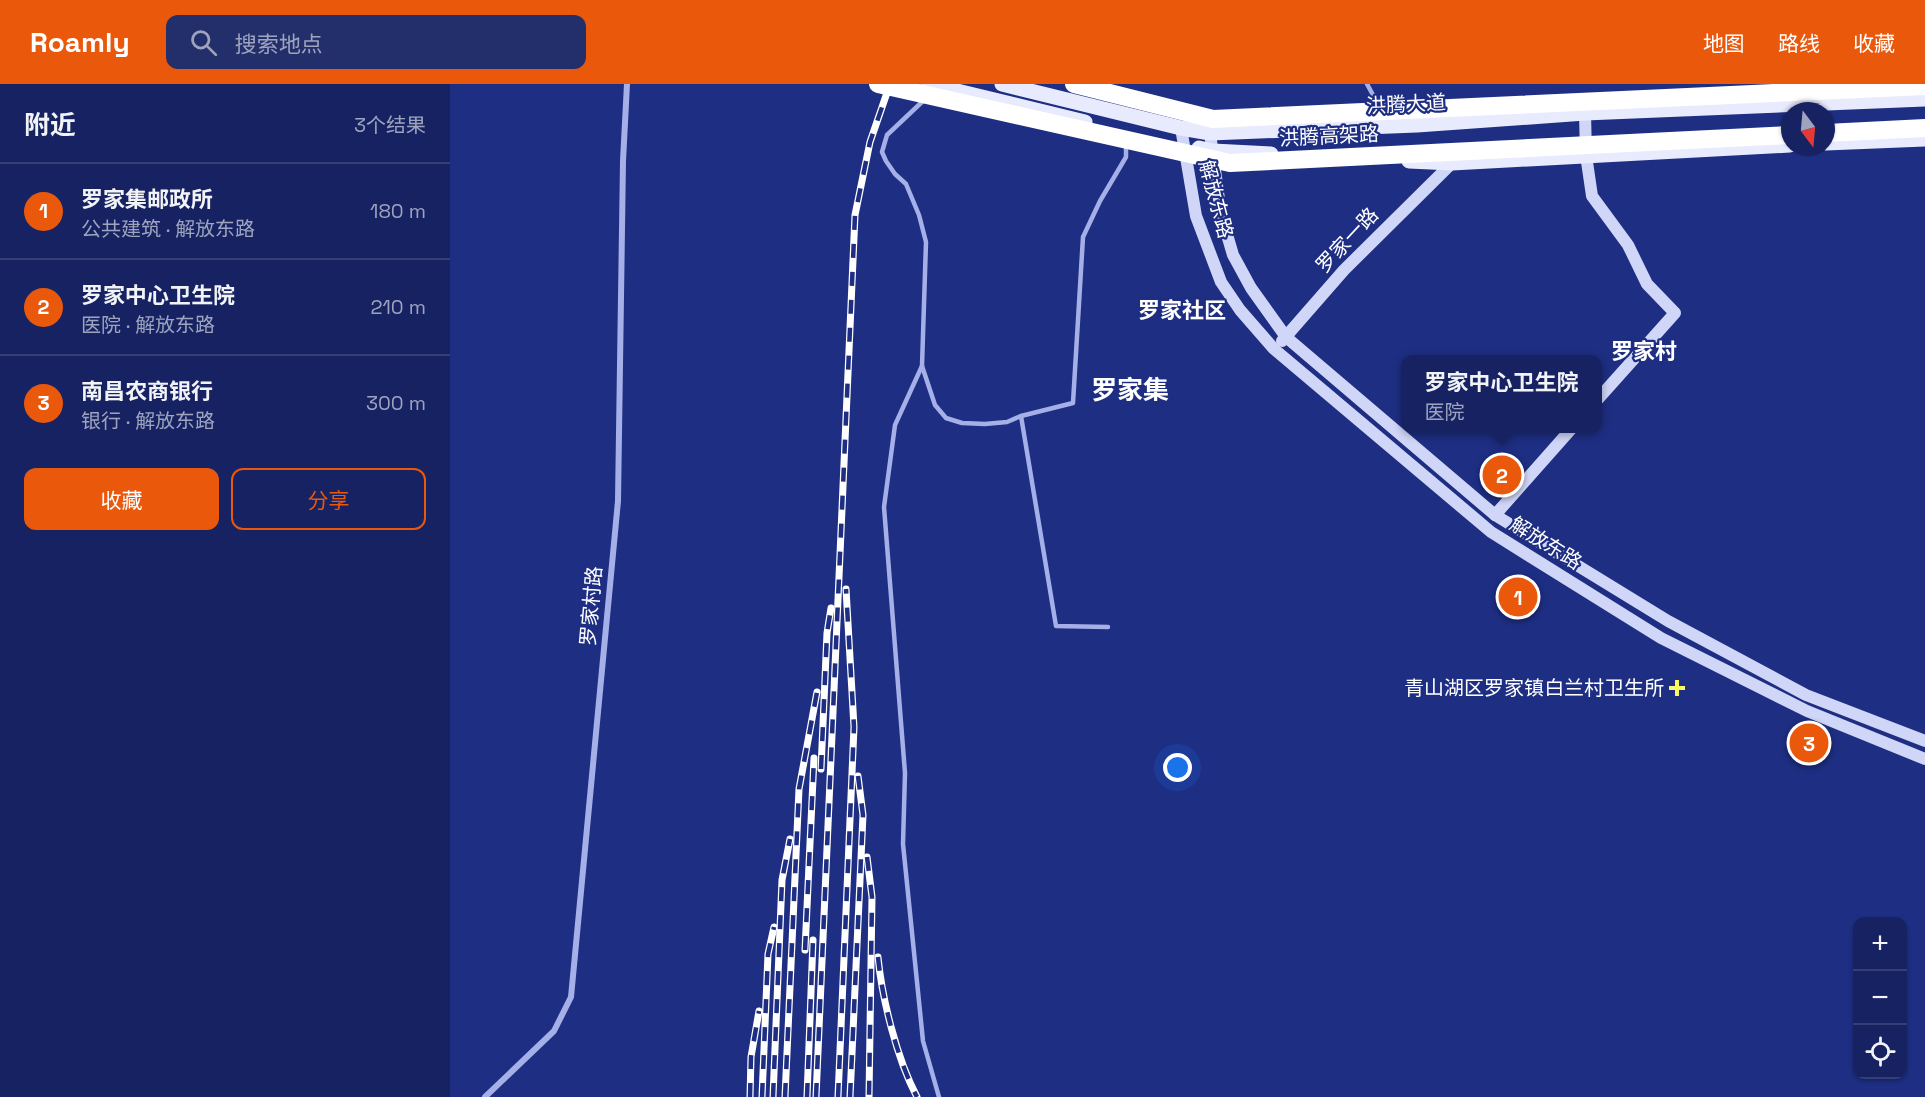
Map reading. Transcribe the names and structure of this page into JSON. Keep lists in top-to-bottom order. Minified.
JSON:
{"streets":{"highway":["洪腾高架路"],"main road":["洪腾大道","解放东路","罗家一路"],"street":["罗家村路"]},"crossings":[["洪腾大道","解放东路"],["解放东路","罗家一路"]],"districts":["罗家社区","罗家村","罗家集"],"places":{"health":["青山湖区罗家镇白兰村卫生所"]},"north":"bottom","page":{"header":"Roamly","search":"搜索地点","nav":["地图","路线","收藏"],"heading":["附近","3个结果"],"list":[{"mark":"1","name":"罗家集邮政所","note":"公共建筑 · 解放东路","value":"180 m"},{"mark":"2","name":"罗家中心卫生院","note":"医院 · 解放东路","value":"210 m"},{"mark":"3","name":"南昌农商银行","note":"银行 · 解放东路","value":"300 m"}],"popup":["罗家中心卫生院","医院"],"buttons":["收藏","分享"],"pins":["2","1","3"],"map_buttons":["+","−"]}}
